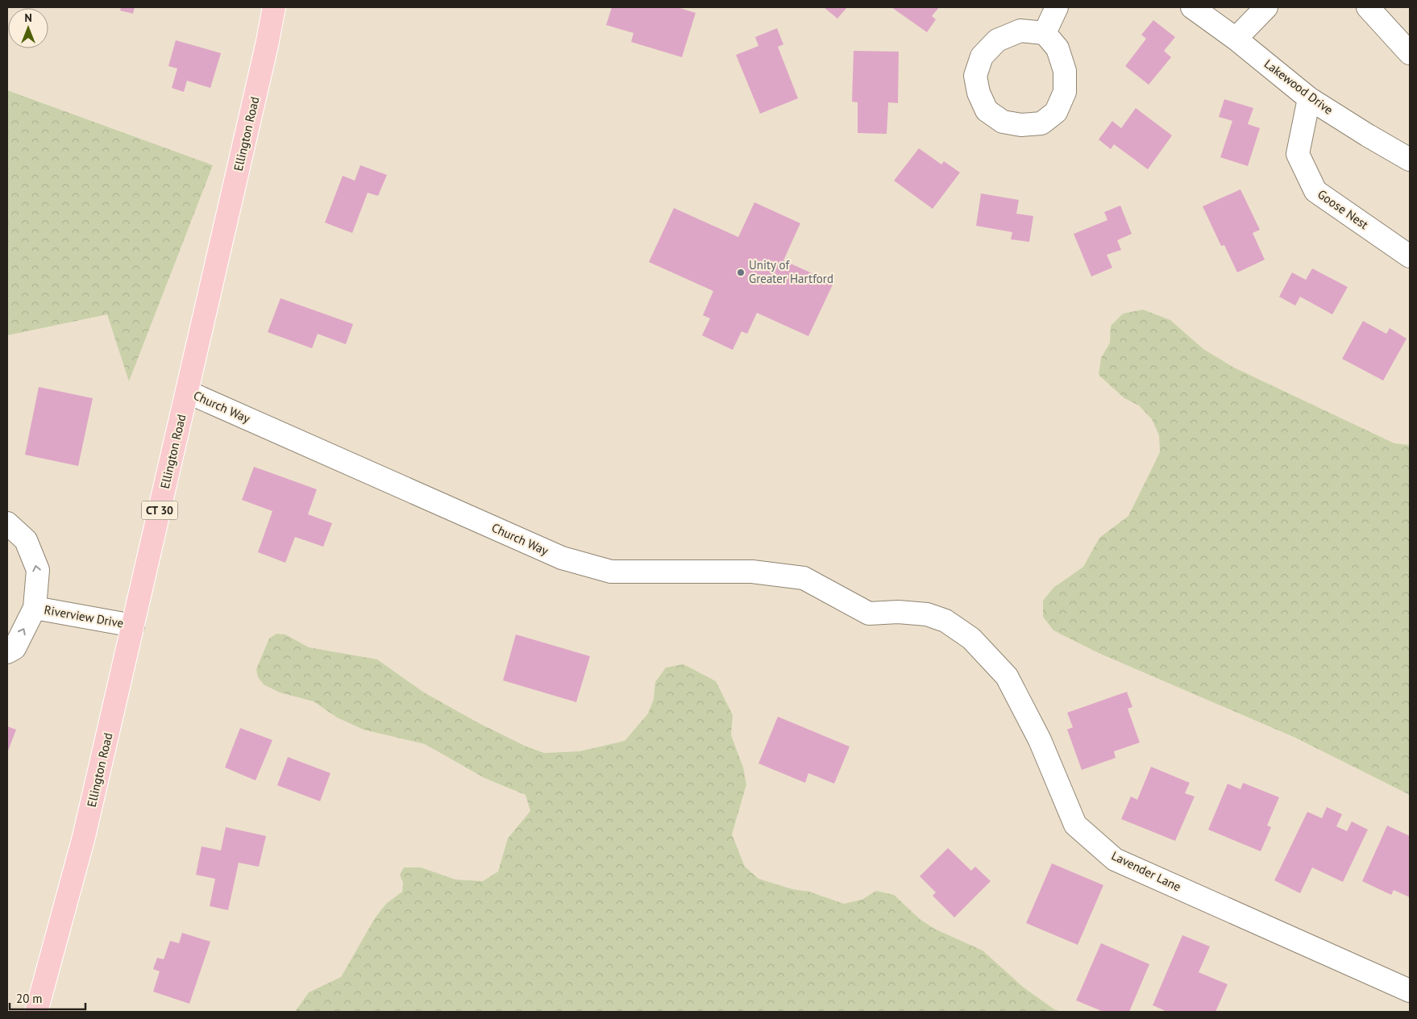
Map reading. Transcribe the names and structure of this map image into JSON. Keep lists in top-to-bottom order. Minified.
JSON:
{"streets":{"main road":["Ellington Road","CT 30"],"street":["Lakewood Drive","Goose Nest","Church Way","Riverview Drive","Lavender Lane"]},"crossings":[["Lakewood Drive","Goose Nest"],["Ellington Road","Church Way"],["Ellington Road","Riverview Drive"],["Church Way","Lavender Lane"]],"one_way":["Riverview Drive"],"places":["Unity of Greater Hartford"],"scale_bar":"20 m","north":"top"}
